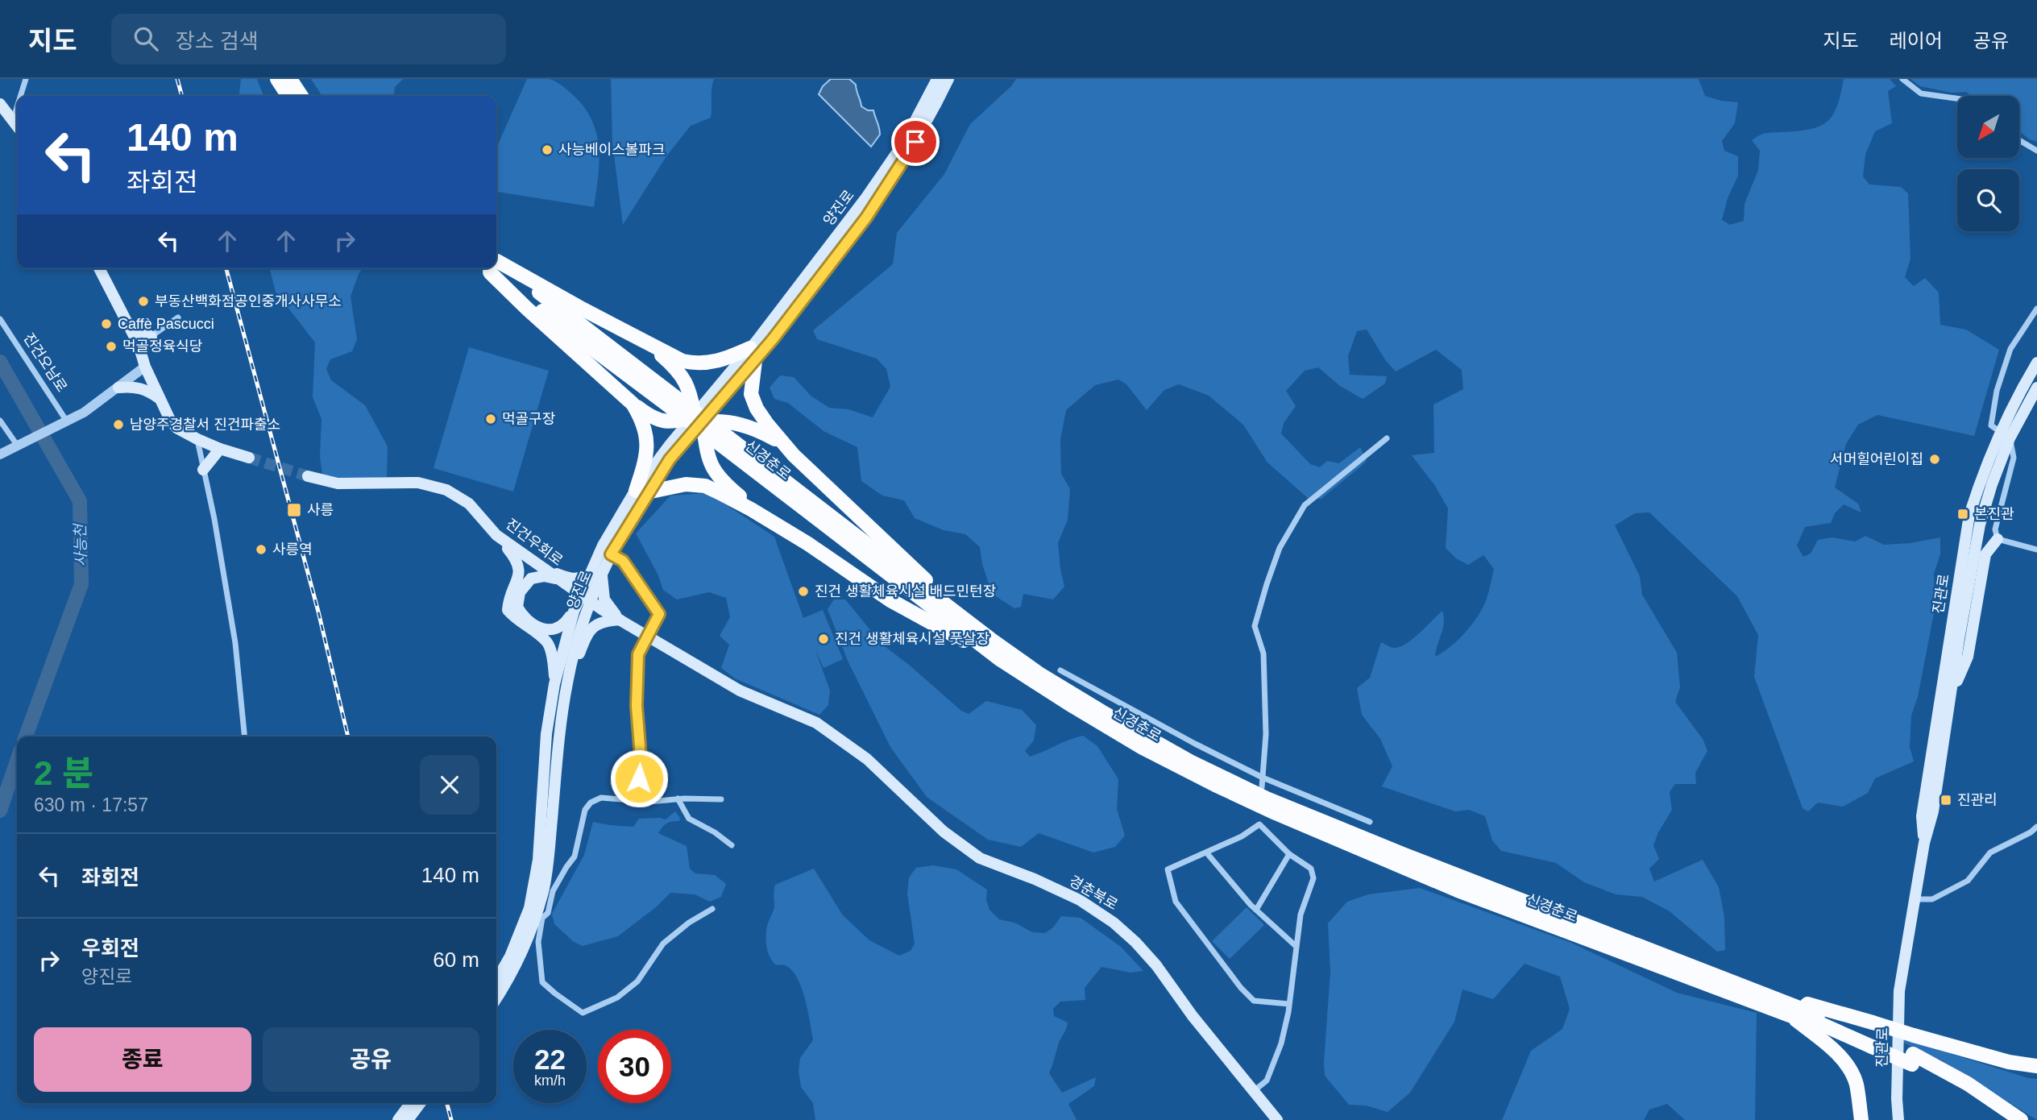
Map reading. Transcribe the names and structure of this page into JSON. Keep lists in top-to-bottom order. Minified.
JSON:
{"streets":{"highway":["신경춘로"],"main road":["양진로","진건우회로","진관로","경춘북로"],"street":["진건오남로"]},"crossings":[["양진로","진건우회로"],["진건우회로","경춘북로"]],"water":["사능천"],"places":{"other":["사능베이스볼파크","부동산백화점공인중개사사무소","Caffè Pascucci","먹골정육식당","먹골구장","남양주경찰서 진건파출소","서머힐어린이집","사릉역","진건 생활체육시설 배드민턴장","진건 생활체육시설 풋살장"],"transit":["사릉","본진관","진관리"]},"north":"bottom left","page":{"header":"지도","search":"장소 검색","nav":["지도","레이어","공유"],"turn":["140 m","좌회전"],"heading":["2 분","630 m · 17:57"],"list":[{"name":"좌회전","value":"140 m"},{"name":"우회전","note":"양진로","value":"60 m"}],"buttons":["종료","공유"],"speed":"22 km/h","limit":"30"}}
